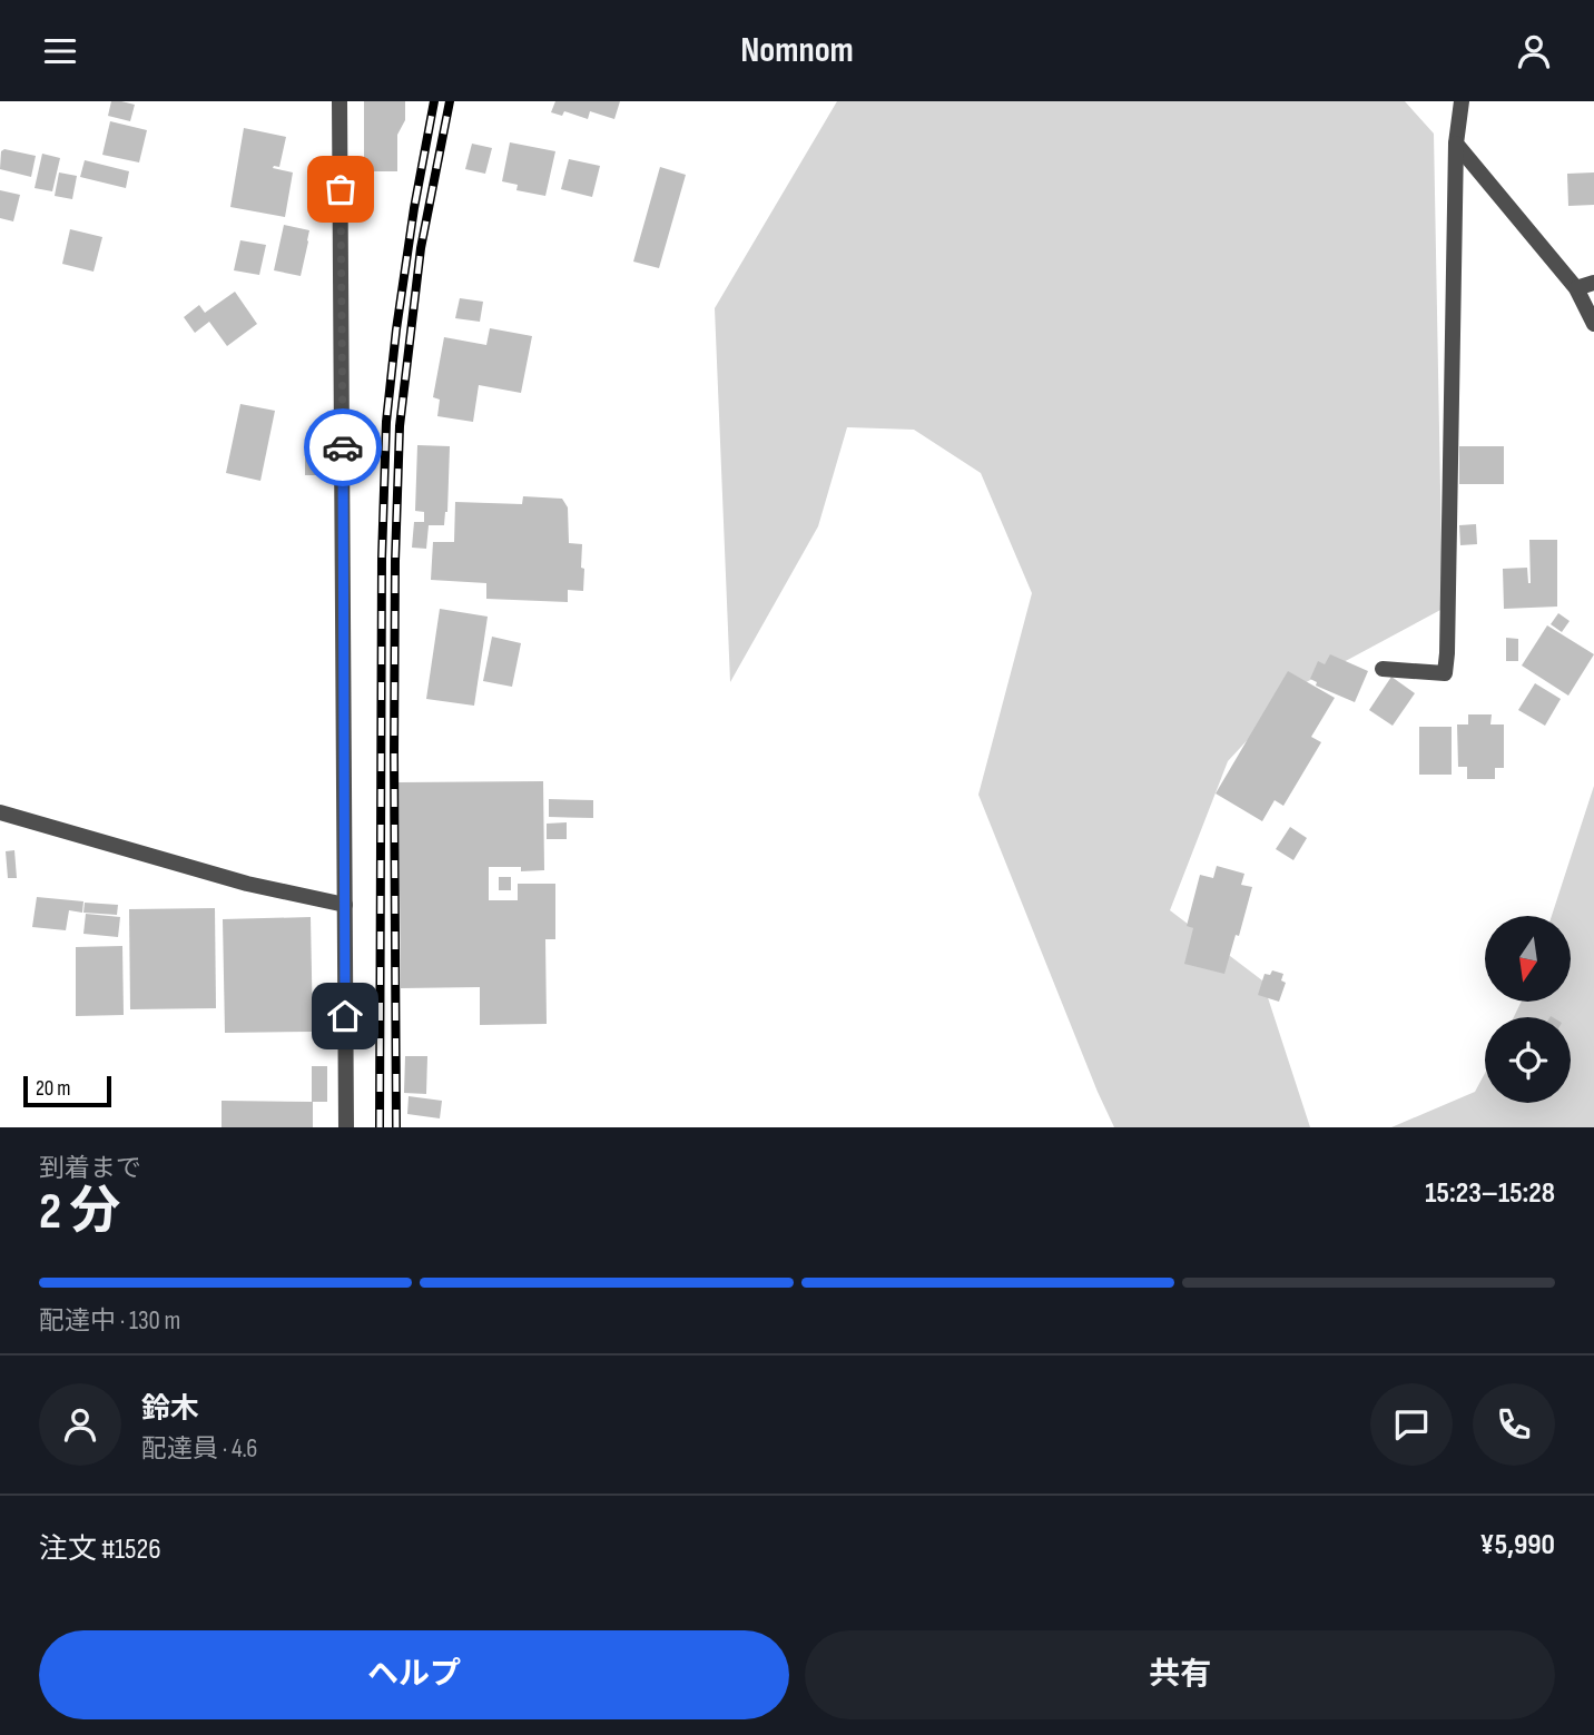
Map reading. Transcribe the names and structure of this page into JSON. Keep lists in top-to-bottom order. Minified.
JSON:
{"scale_bar":"20 m","north":"bottom","page":{"header":"Nomnom","scale":"20 m","heading":["2 分","到着まで","15:23–15:28"],"panel":["鈴木","配達員 · 4.6","注文 #1526","¥5,990"],"bar":"配達中 · 130 m","buttons":["ヘルプ","共有"]}}
